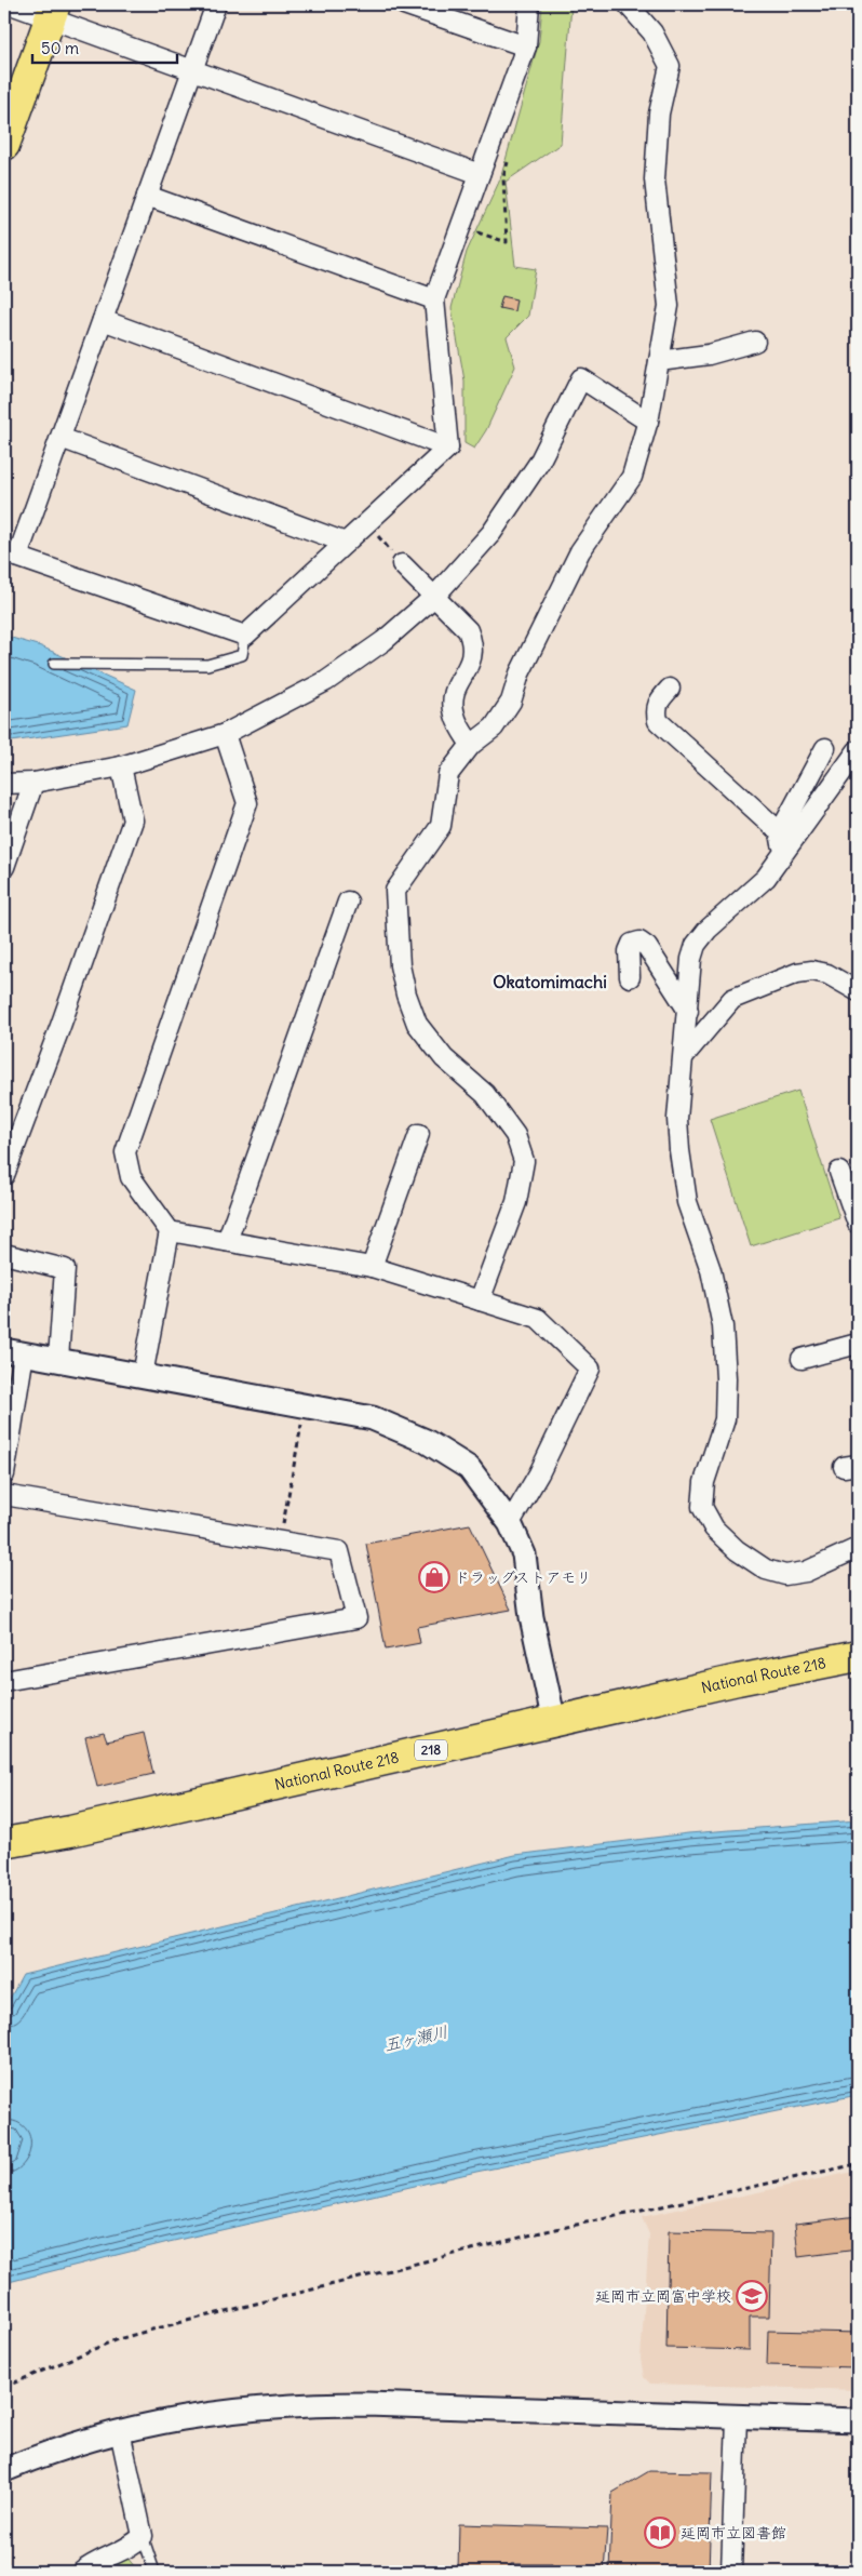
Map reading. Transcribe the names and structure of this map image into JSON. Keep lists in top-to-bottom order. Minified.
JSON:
{"streets":{"main road":["National Route 218","218"]},"districts":["Okatomimachi"],"water":["五ヶ瀬川"],"places":{"shop":["ドラッグストアモリ"],"school or university":["延岡市立岡富中学校"],"library":["延岡市立図書館"]},"scale_bar":"50 m"}
